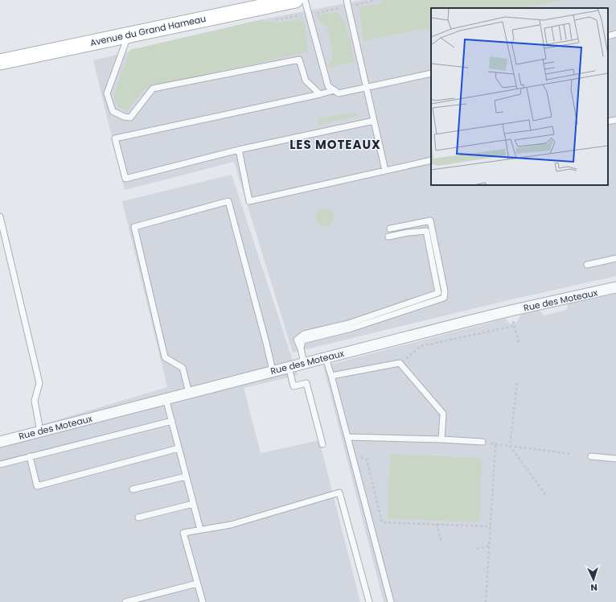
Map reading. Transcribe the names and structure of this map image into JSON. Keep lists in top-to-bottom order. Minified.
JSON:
{"streets":{"main road":["Avenue du Grand Hameau"],"street":["Rue des Moteaux"]},"districts":["LES MOTEAUX"],"north":"bottom"}
